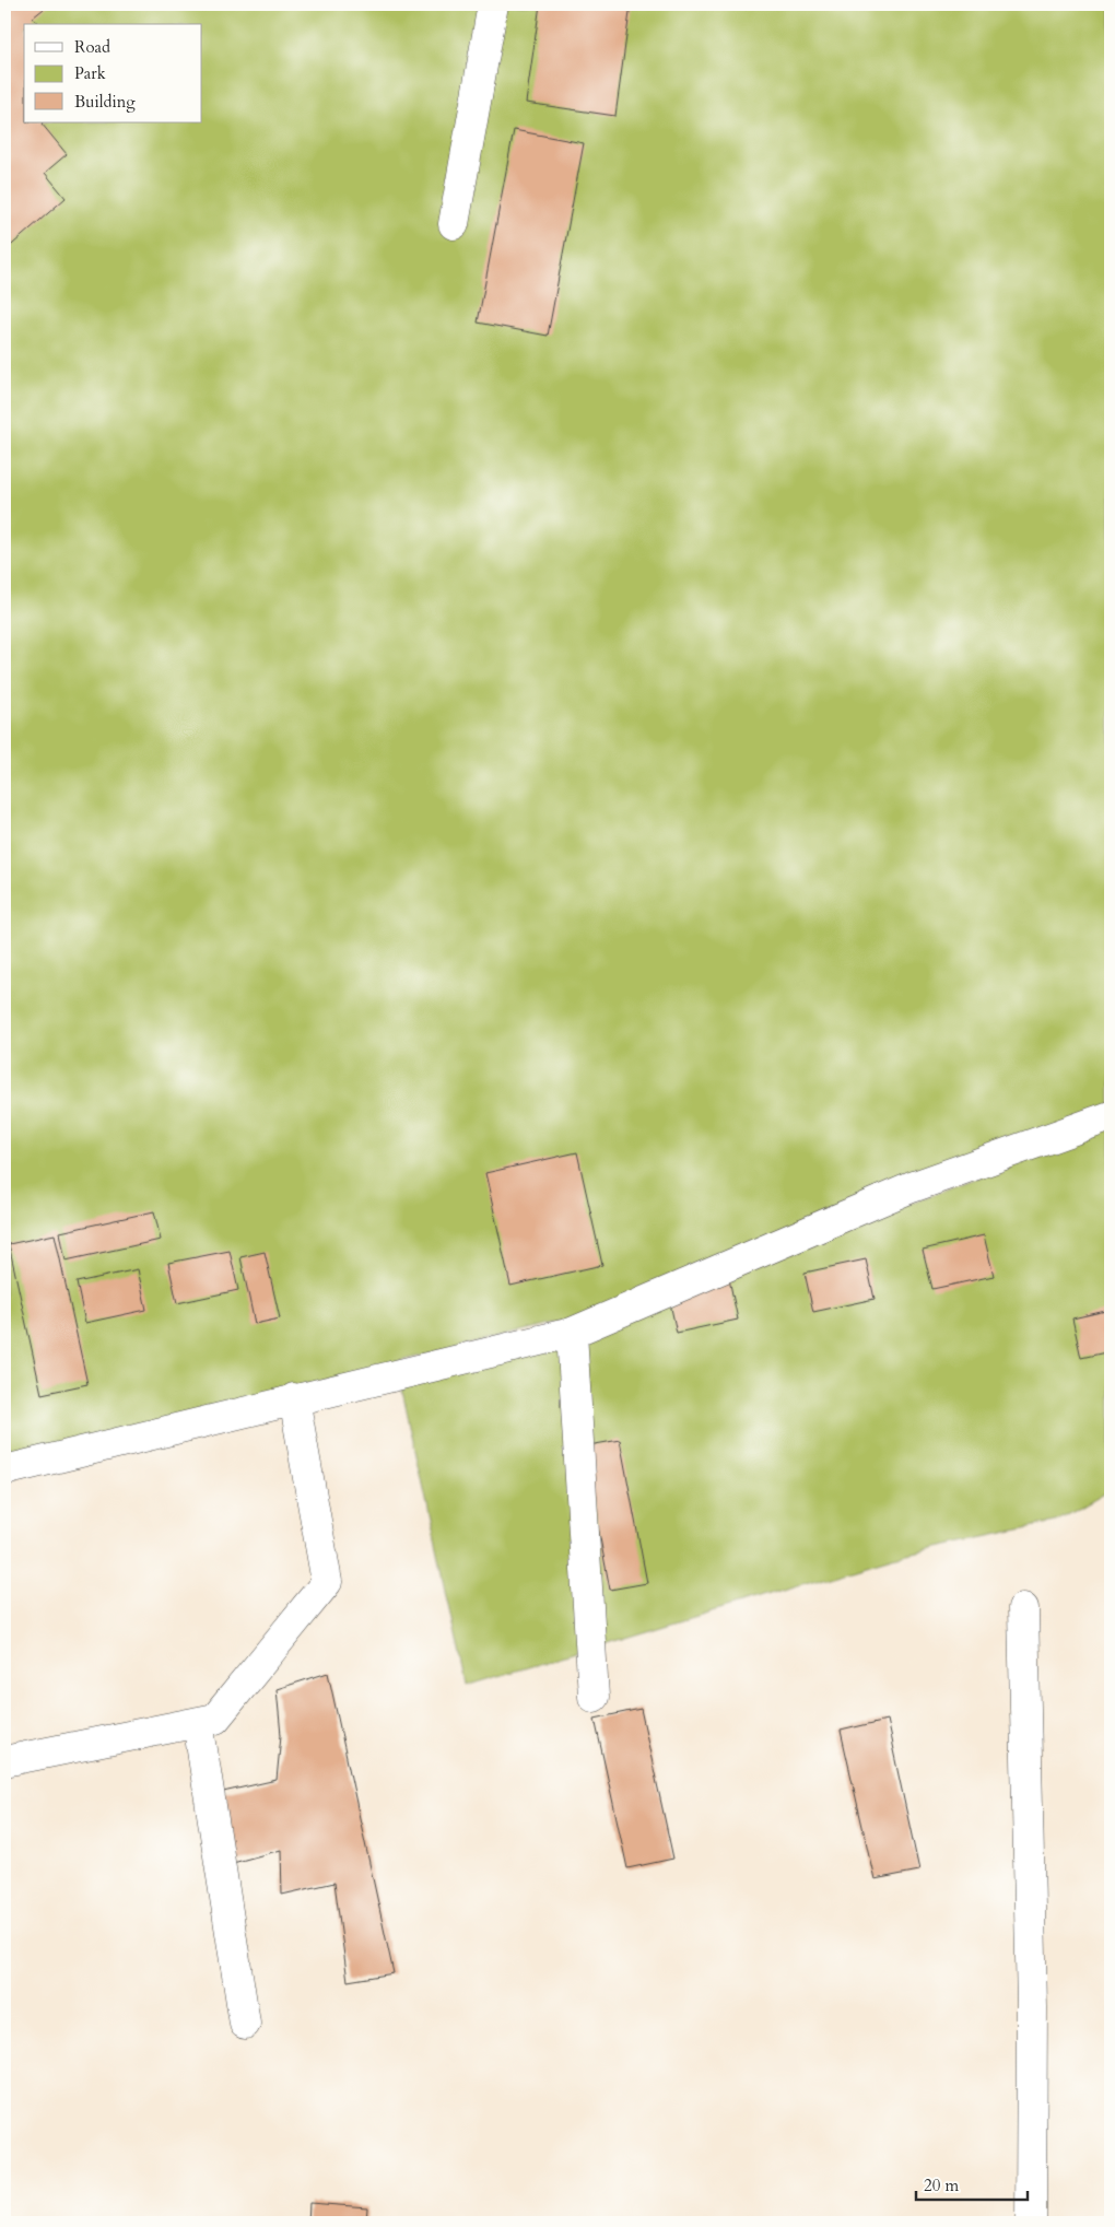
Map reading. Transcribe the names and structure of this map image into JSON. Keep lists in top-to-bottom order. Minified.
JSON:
{"legend":["Road","Park","Building"],"scale_bar":"20 m"}
